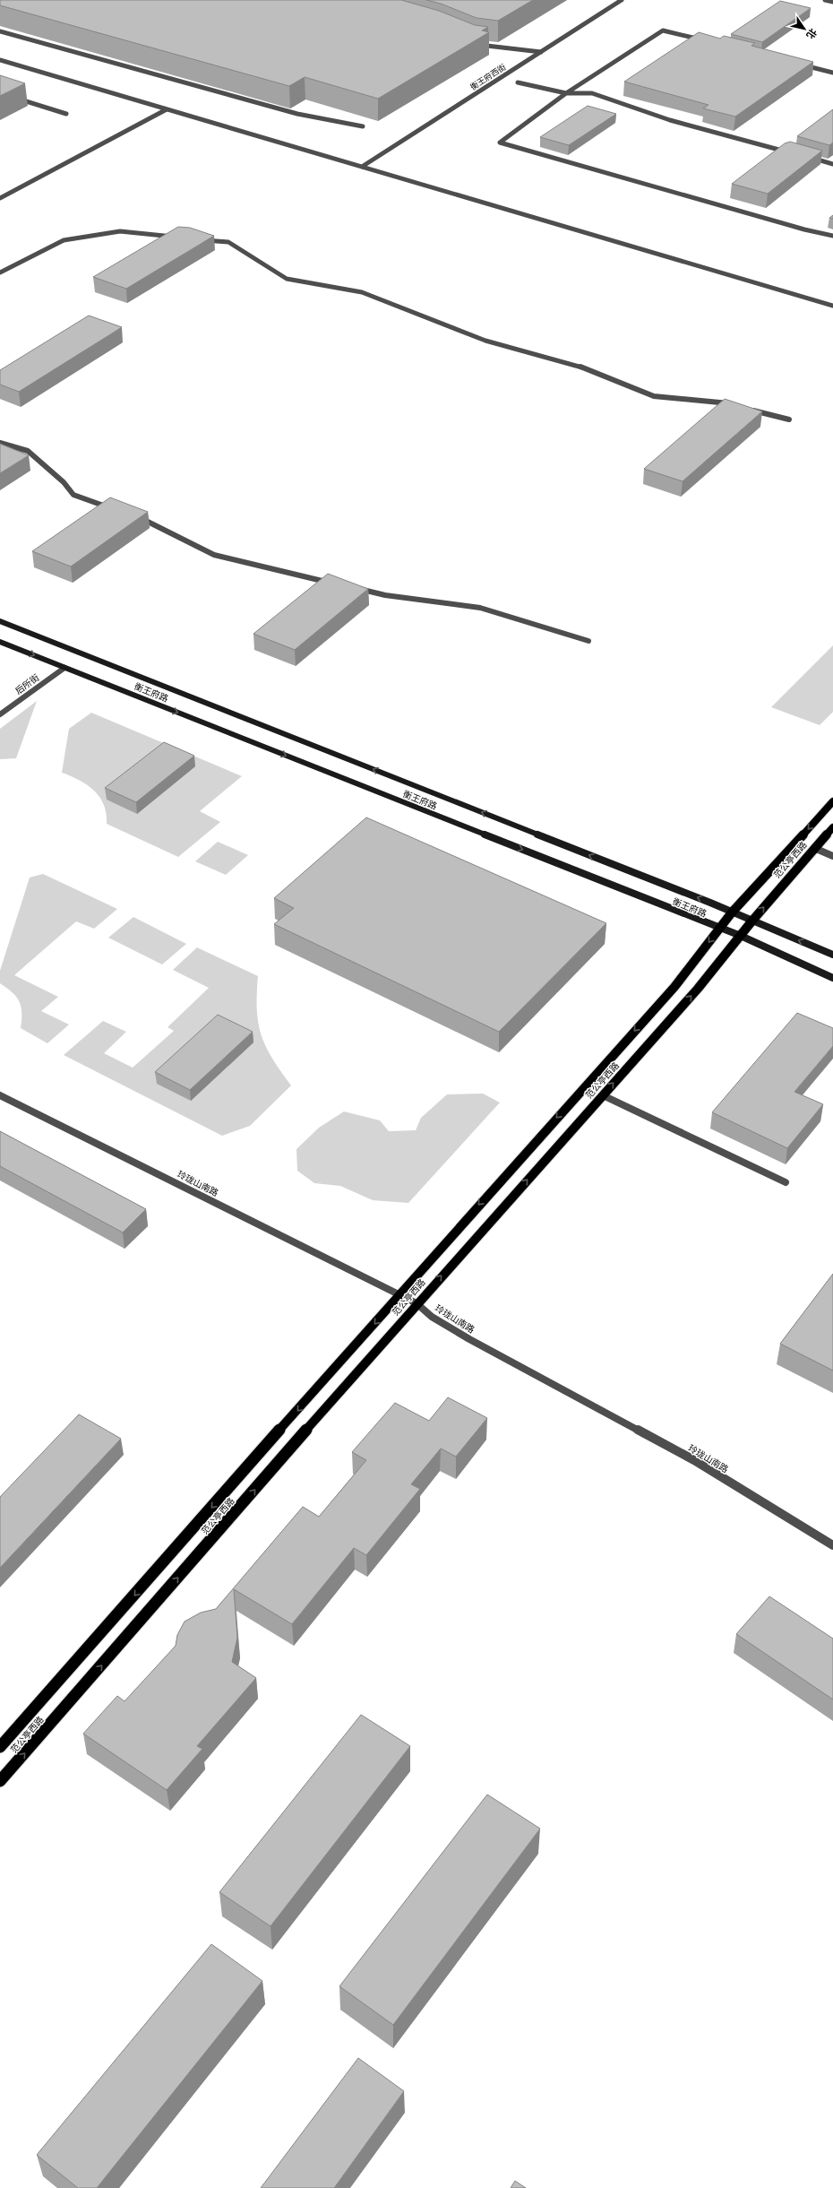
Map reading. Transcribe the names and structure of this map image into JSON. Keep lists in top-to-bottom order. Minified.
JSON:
{"streets":{"main road":["衡王府路","范公亭西路"],"street":["衡王府西街","后所街","玲珑山南路"]},"crossings":[["后所街","衡王府路"],["衡王府路","范公亭西路"],["范公亭西路","玲珑山南路"]],"north":"bottom right"}
